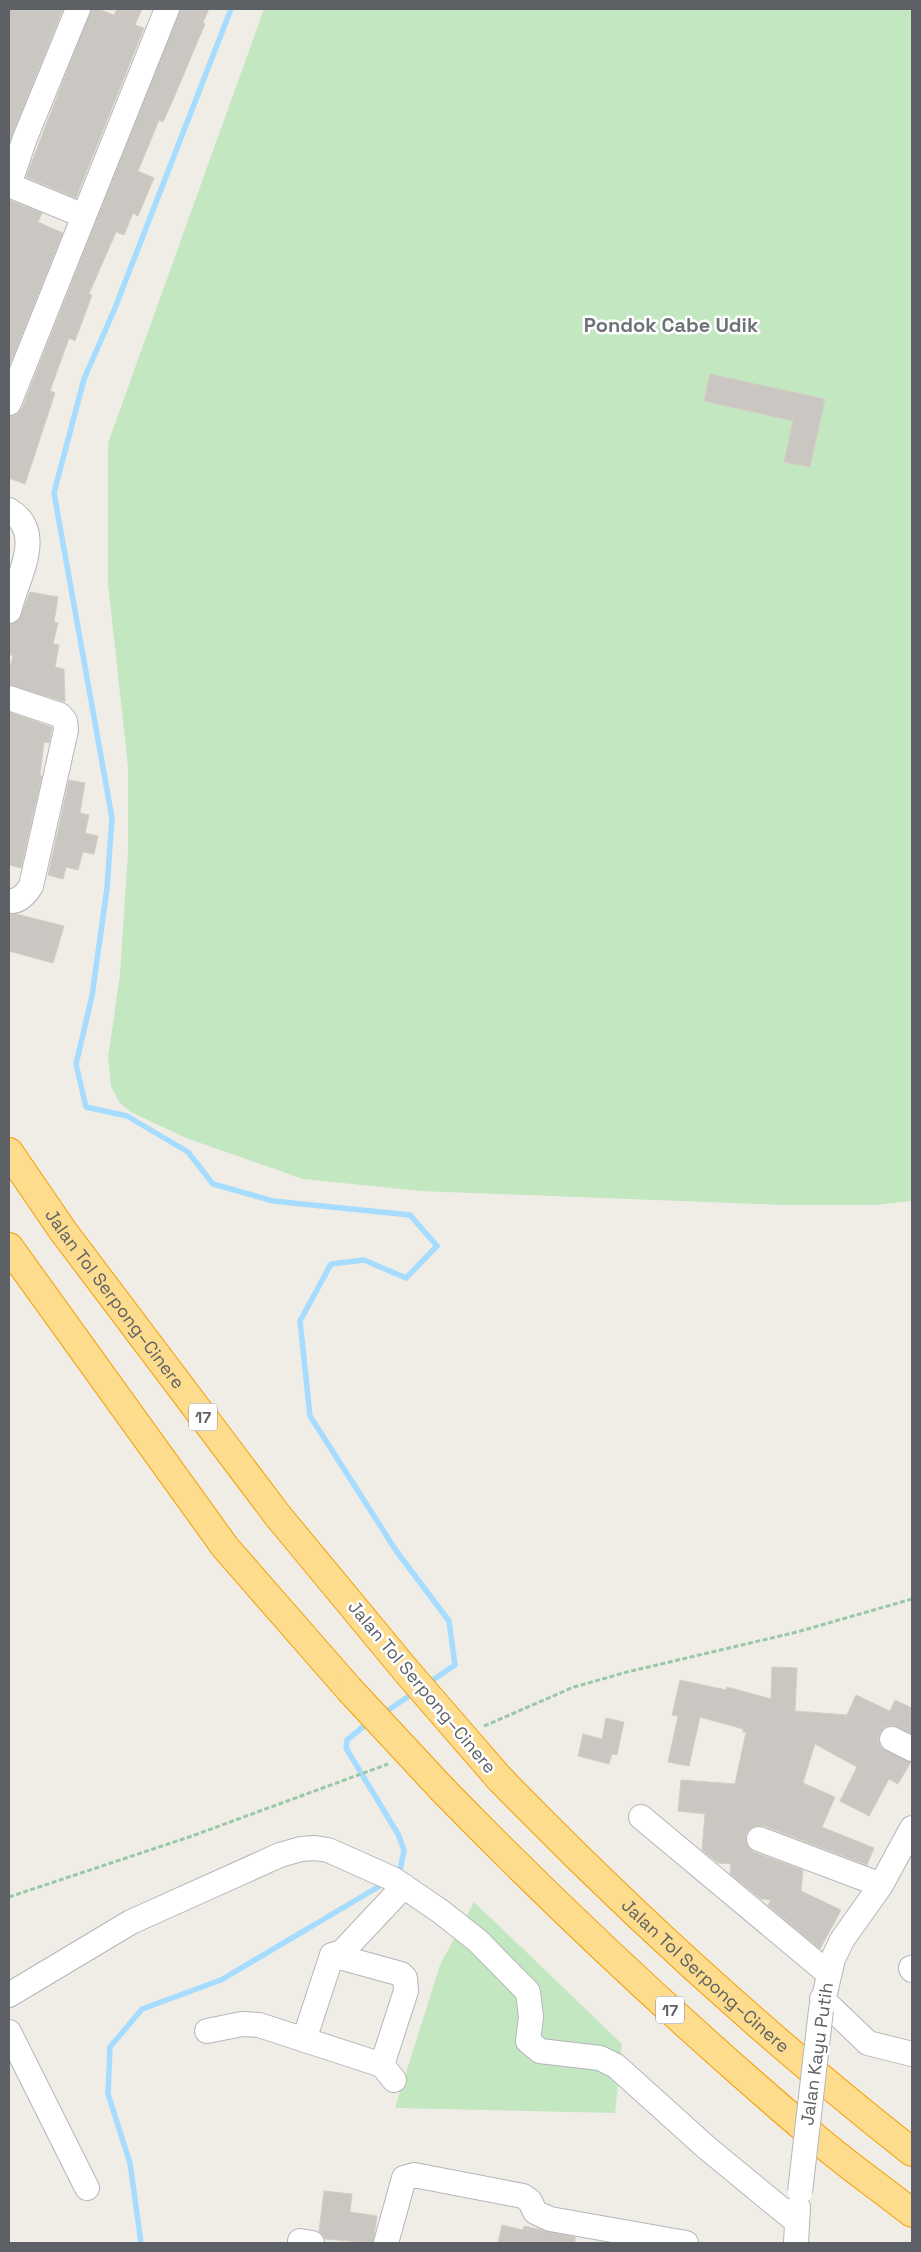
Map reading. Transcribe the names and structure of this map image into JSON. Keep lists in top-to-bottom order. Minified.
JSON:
{"streets":{"highway":["Jalan Tol Serpong–Cinere","17"],"street":["Jalan Kayu Putih"]},"districts":["Pondok Cabe Udik"]}
